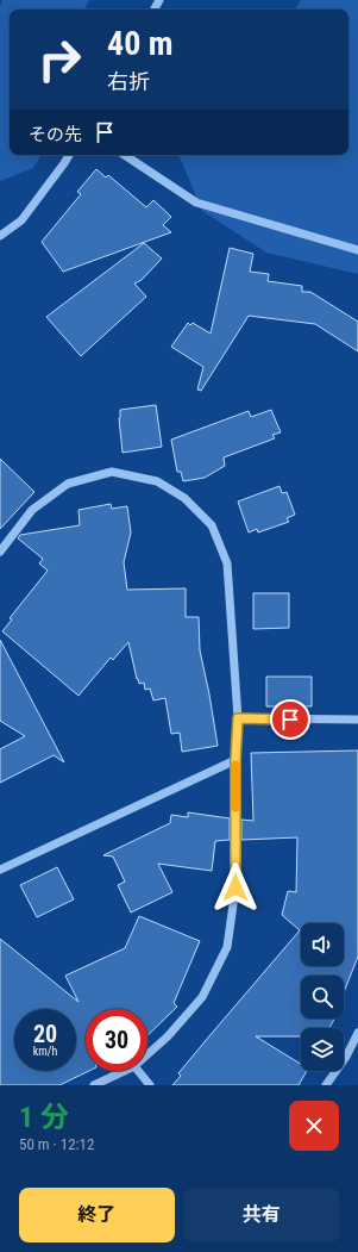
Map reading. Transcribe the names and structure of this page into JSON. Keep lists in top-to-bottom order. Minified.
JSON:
{"page":{"turn":["40 m","右折"],"then":"その先","speed":"20 km/h","limit":"30","heading":["1 分","50 m · 12:12"],"buttons":["終了","共有"]}}
